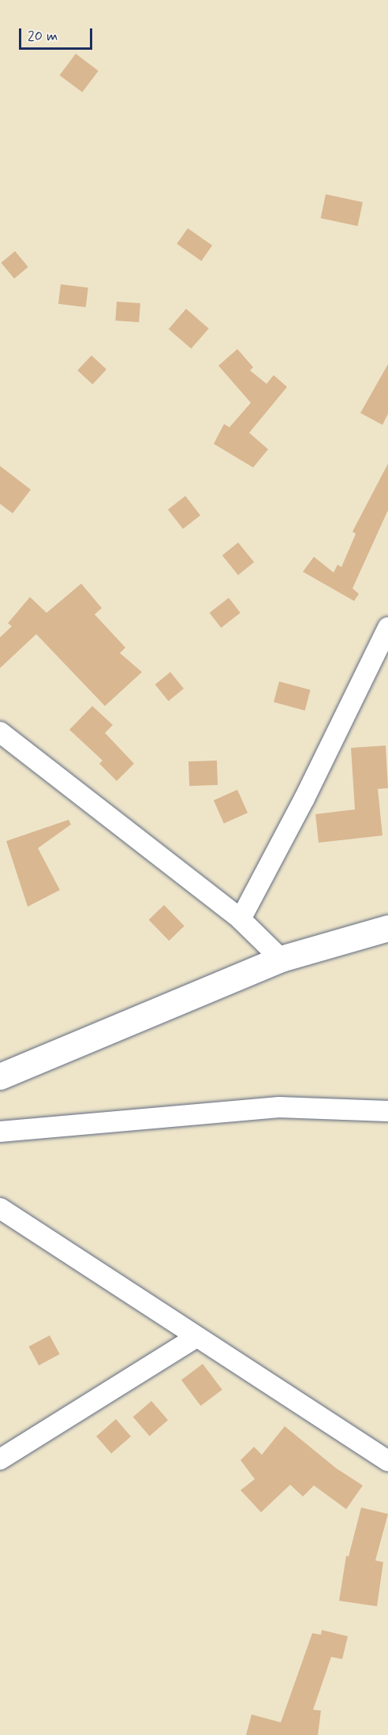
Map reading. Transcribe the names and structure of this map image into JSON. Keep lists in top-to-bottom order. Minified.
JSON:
{"scale_bar":"20 m"}
